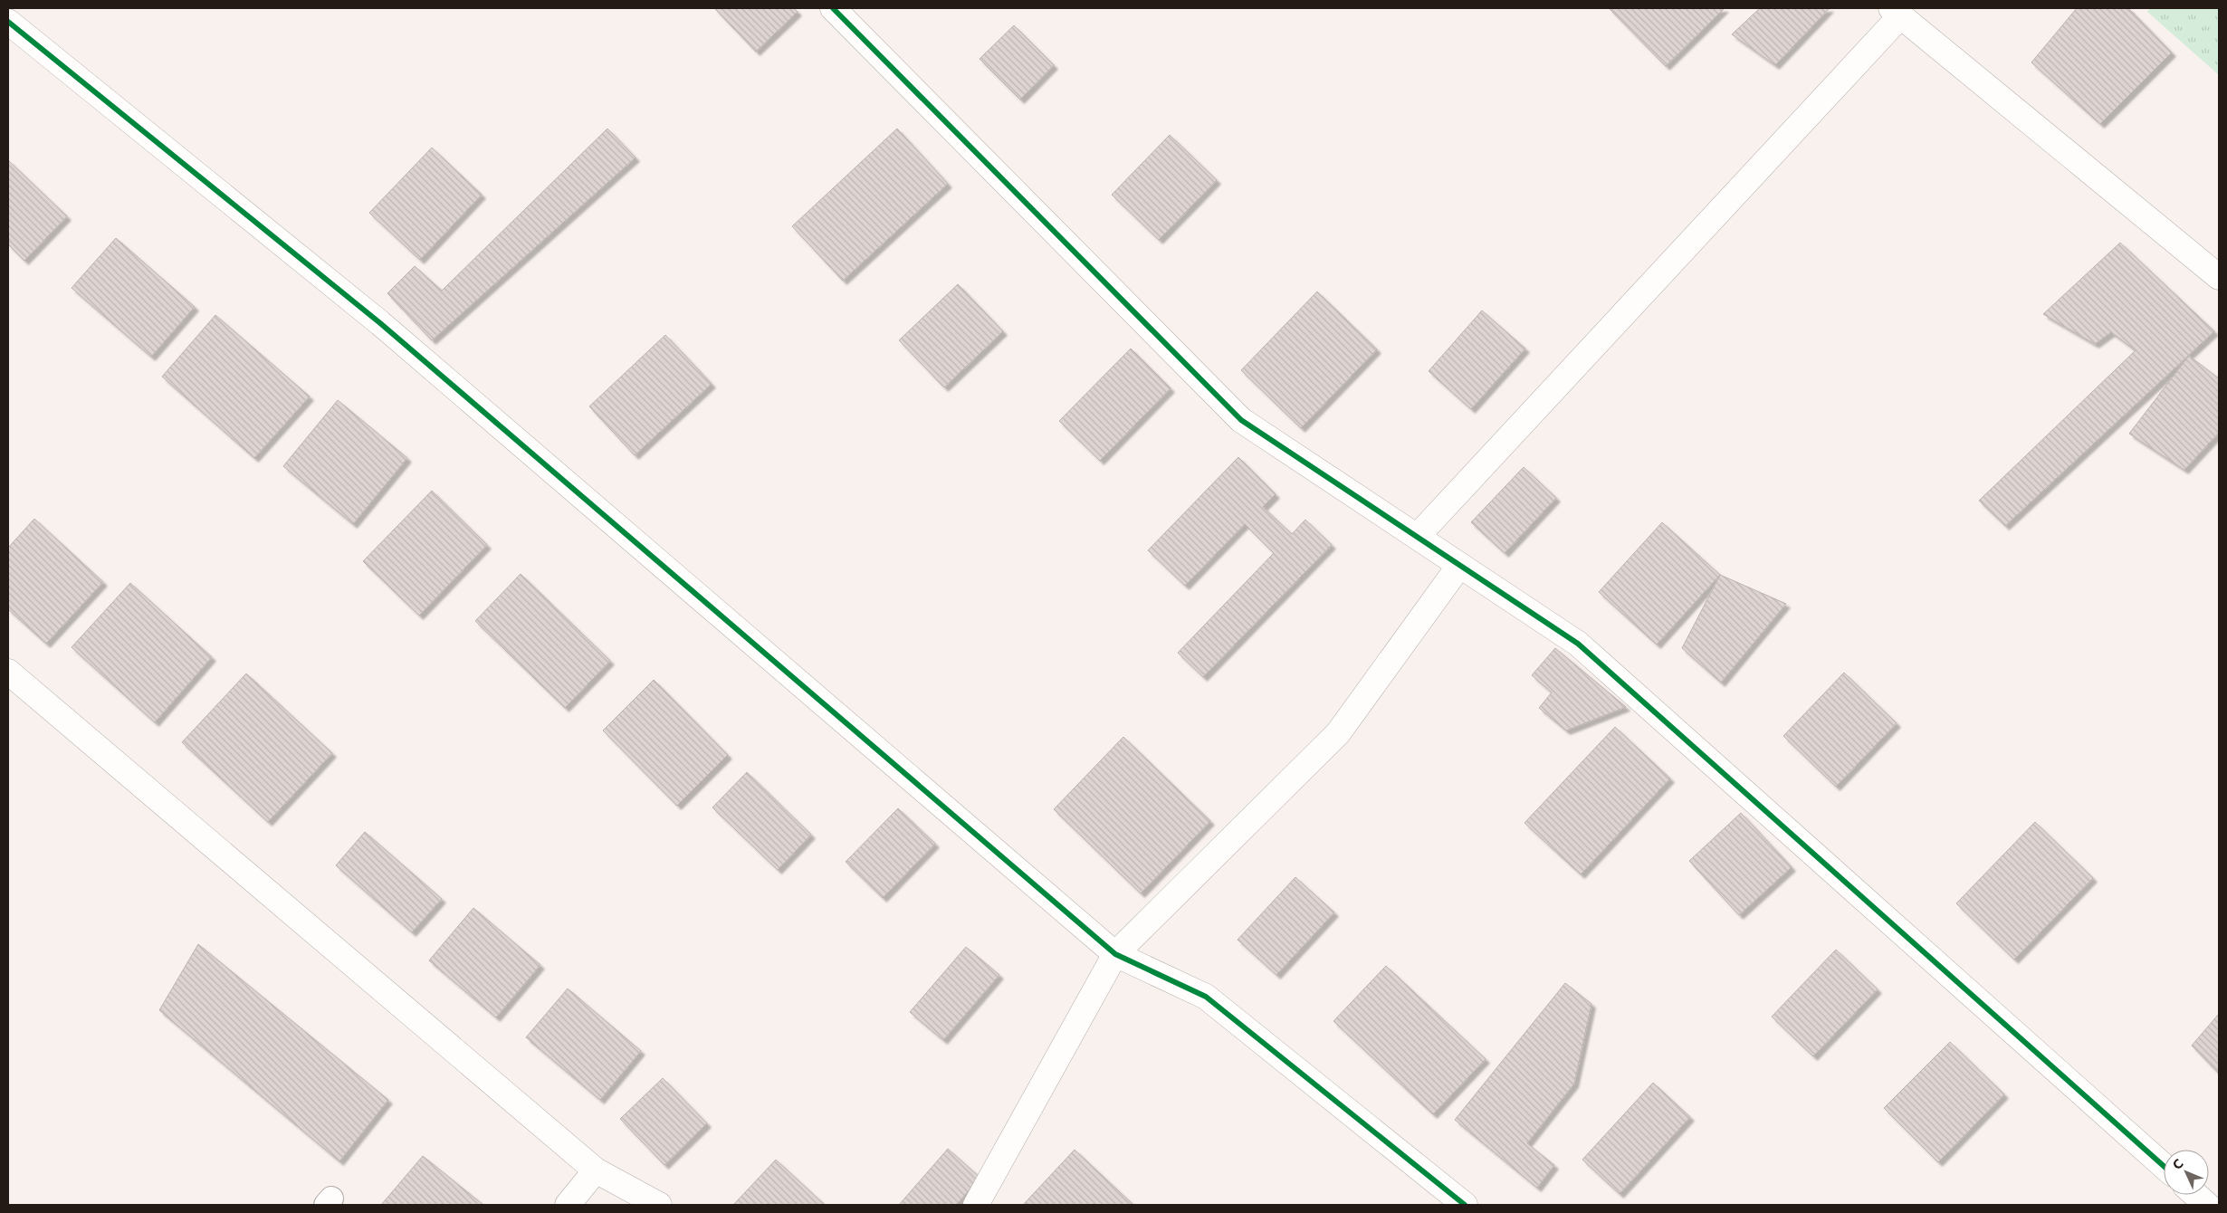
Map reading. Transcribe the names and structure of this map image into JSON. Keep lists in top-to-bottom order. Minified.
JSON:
{"north":"top left"}
